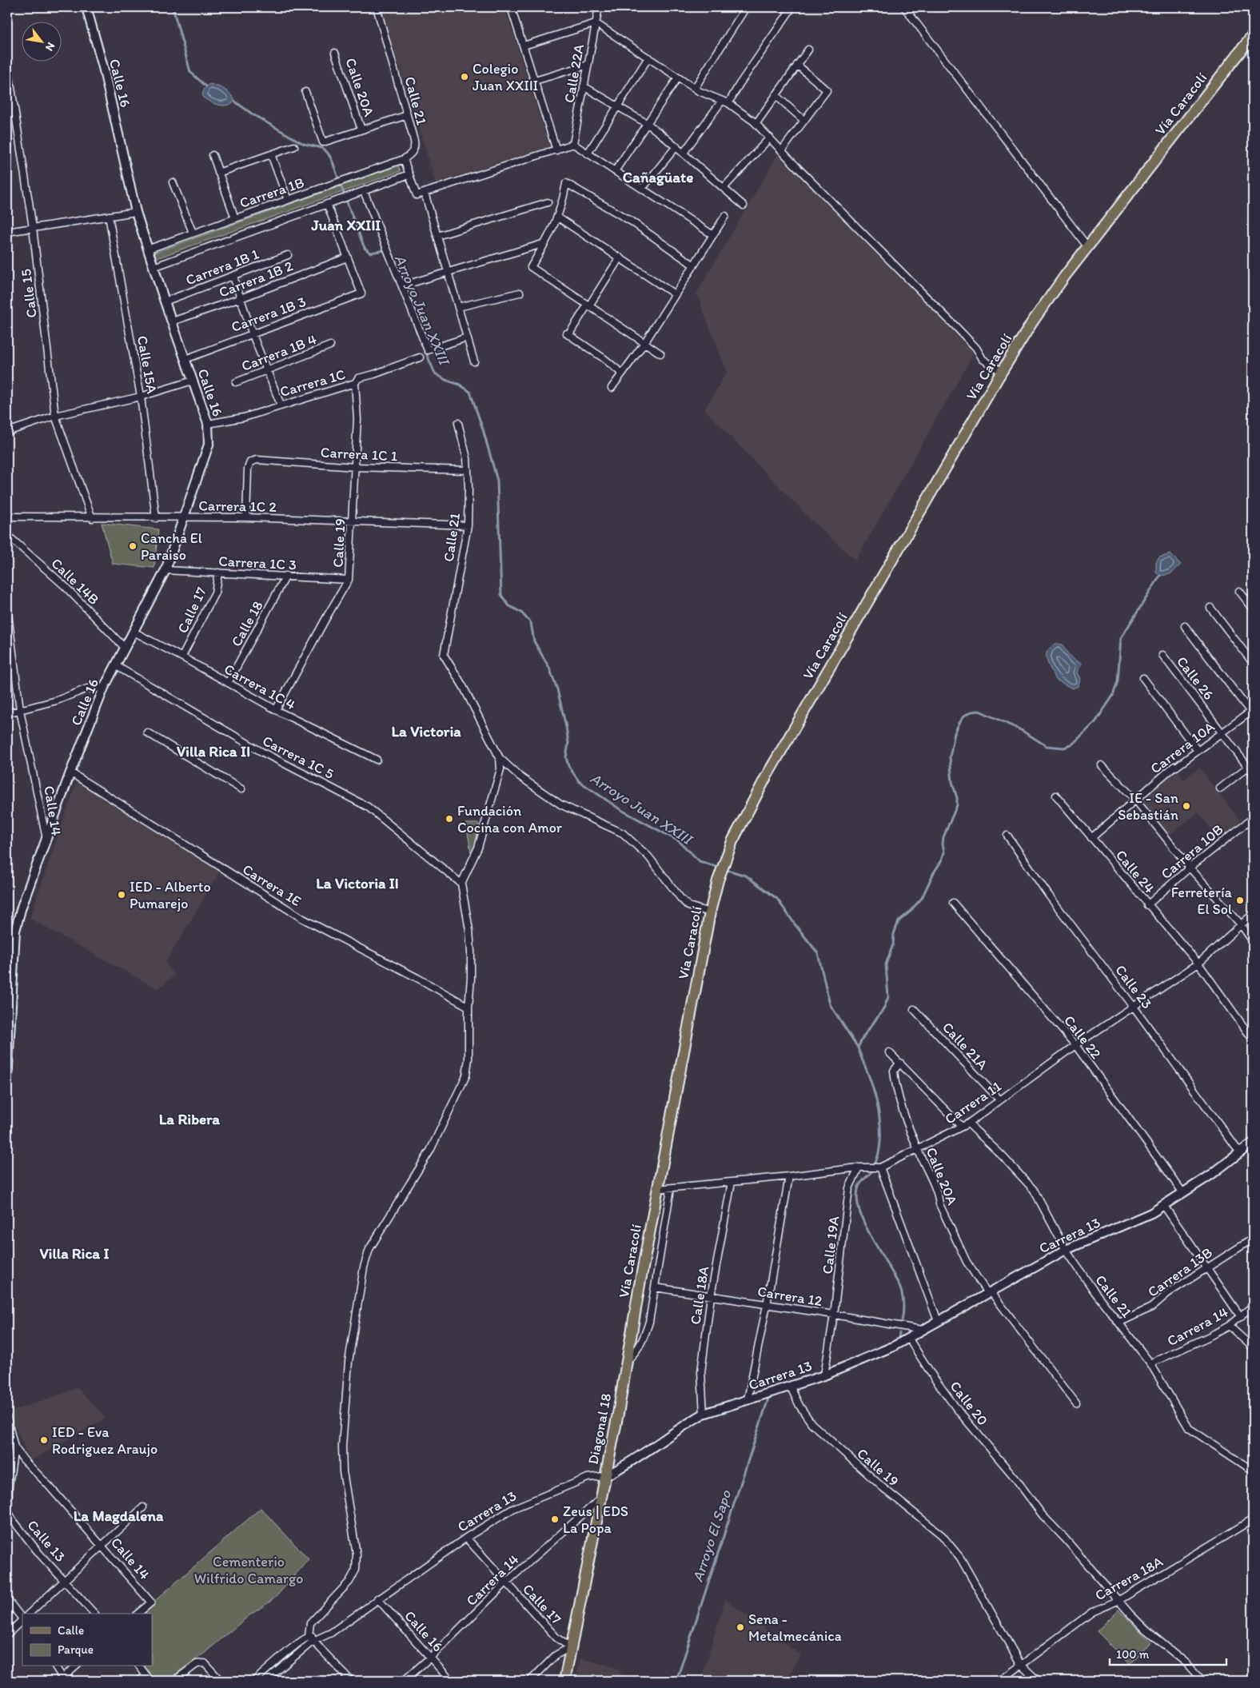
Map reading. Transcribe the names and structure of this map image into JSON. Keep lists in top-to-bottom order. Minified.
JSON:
{"streets":{"main road":["Vía Caracolí","Diagonal 18"],"street":["Calle 22A","Calle 16","Calle 20A","Calle 21","Carrera 1B","Carrera 1B 1","Carrera 1B 2","Calle 15","Carrera 1B 3","Carrera 1B 4","Calle 15A","Carrera 1C","Carrera 1C 1","Carrera 1C 2","Calle 19","Carrera 1C 3","Calle 14B","Calle 17","Calle 18","Calle 26","Carrera 1C 4","Carrera 10A","Carrera 1C 5","Calle 14","Carrera 10B","Calle 24","Carrera 1E","Calle 23","Calle 22","Calle 21A","Carrera 11","Carrera 13","Calle 19A","Carrera 13B","Calle 18A","Carrera 12","Carrera 14","Calle 20","Calle 13","Carrera 18A"]},"crossings":[["Calle 16","Carrera 1B"],["Calle 16","Carrera 1B 1"],["Calle 16","Carrera 1B 2"],["Calle 16","Carrera 1B 3"],["Calle 16","Carrera 1C"],["Calle 16","Carrera 1C 2"],["Calle 16","Carrera 1C 3"],["Calle 16","Calle 14B"],["Calle 16","Carrera 1C 4"],["Calle 16","Carrera 1C 5"],["Calle 16","Calle 14"],["Calle 16","Carrera 1E"],["Calle 16","Carrera 13"],["Calle 16","Carrera 14"],["Calle 20A","Calle 21"],["Calle 20A","Carrera 11"],["Calle 20A","Carrera 13"],["Calle 21","Carrera 1B"],["Calle 21","Carrera 1C 1"],["Calle 21","Carrera 1C 2"],["Calle 21","Carrera 11"],["Calle 21","Carrera 13"],["Calle 21","Carrera 13B"],["Calle 21","Carrera 14"],["Vía Caracolí","Carrera 11"],["Vía Caracolí","Diagonal 18"],["Carrera 1B 2","Carrera 1B 3"],["Calle 15","Carrera 1C 2"],["Calle 15A","Carrera 1C 2"],["Carrera 1C","Calle 19"],["Carrera 1C 1","Carrera 1C 2"],["Carrera 1C 1","Calle 19"],["Carrera 1C 2","Calle 19"],["Calle 19","Carrera 1C 3"],["Calle 19","Carrera 1C 4"],["Calle 19","Carrera 13"],["Calle 19","Carrera 18A"],["Carrera 1C 3","Calle 17"],["Carrera 1C 3","Calle 18"],["Calle 17","Carrera 1C 4"],["Calle 17","Carrera 13"],["Calle 17","Carrera 14"],["Calle 17","Diagonal 18"],["Calle 18","Carrera 1C 4"],["Calle 26","Carrera 10A"],["Carrera 10A","Calle 24"],["Calle 14","Calle 13"],["Carrera 10B","Calle 24"],["Calle 24","Carrera 11"],["Calle 23","Carrera 11"],["Calle 23","Carrera 13"],["Calle 22","Carrera 11"],["Calle 22","Carrera 13"],["Calle 21A","Carrera 11"],["Carrera 11","Calle 19A"],["Carrera 11","Calle 18A"],["Carrera 13","Calle 19A"],["Carrera 13","Calle 18A"],["Carrera 13","Carrera 12"],["Carrera 13","Calle 20"],["Carrera 13","Diagonal 18"],["Calle 19A","Carrera 12"],["Calle 18A","Carrera 12"],["Carrera 14","Diagonal 18"],["Calle 20","Carrera 18A"]],"districts":["Cañagüate","Juan XXIII","La Victoria","Villa Rica II","La Victoria II","La Ribera","Villa Rica I","La Magdalena"],"water":["Arroyo Juan XXIII","Arroyo El Sapo"],"parks":["Cementerio Wilfrido Camargo"],"places":["Colegio Juan XXIII","Cancha El Paraiso","IE - San Sebastián","Fundación Cocina con Amor","IED - Alberto Pumarejo","Ferretería El Sol","IED - Eva Rodriguez Araujo","Zeus | EDS La Popa","Sena - Metalmecánica"],"legend":["Calle","Parque"],"scale_bar":"100 m","north":"bottom right"}
